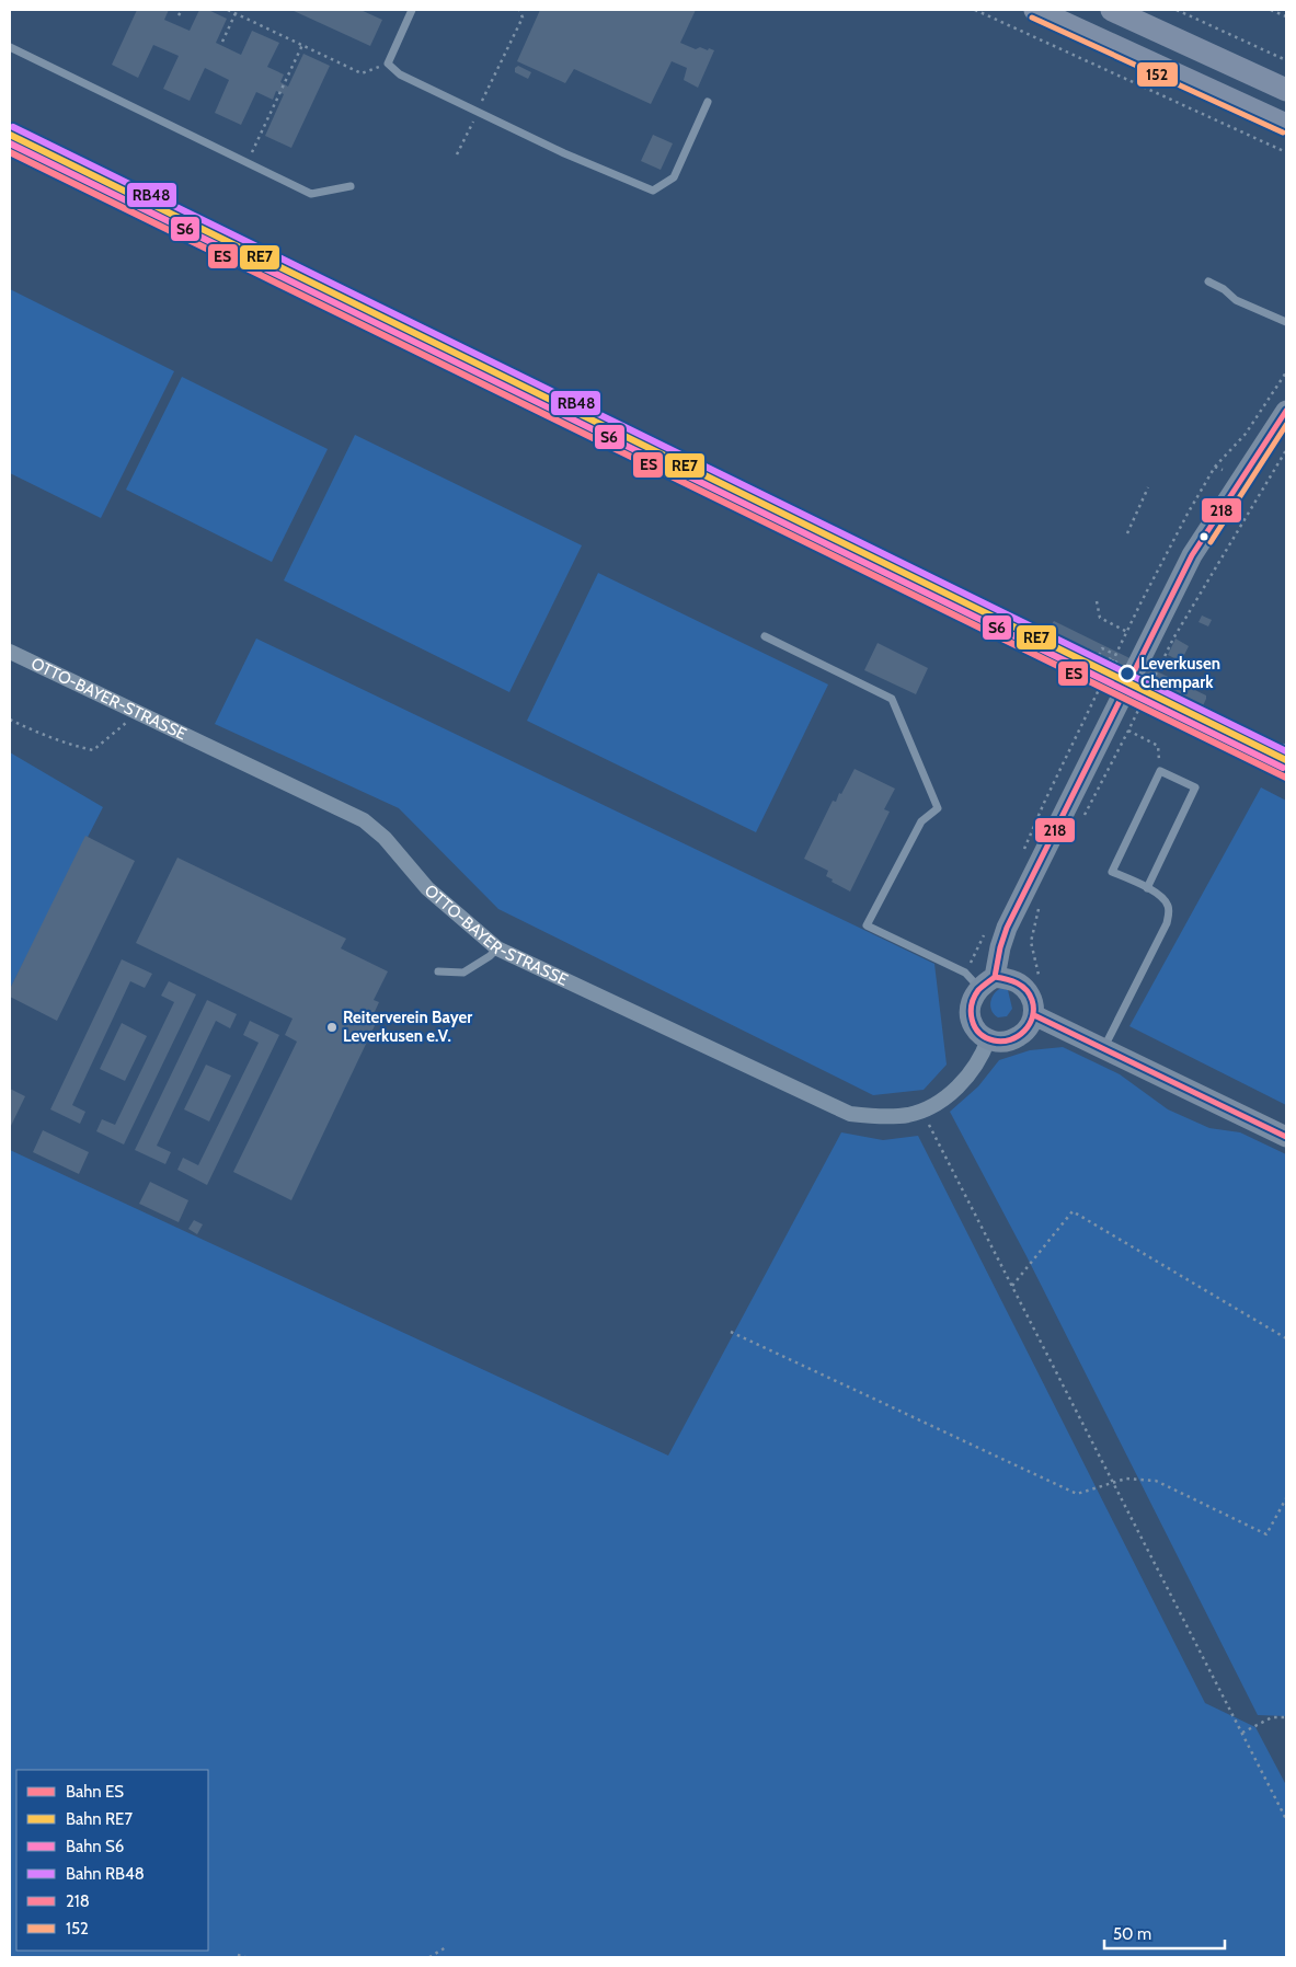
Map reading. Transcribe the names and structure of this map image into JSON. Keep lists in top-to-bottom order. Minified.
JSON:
{"streets":{"street":["OTTO-BAYER-STRASSE"]},"places":["Leverkusen Chempark","Reiterverein Bayer Leverkusen e.V."],"lines":["transit line 152","rail line RB48","rail line RE7","rail line S6","rail line ES","transit line 218"],"legend":["Bahn ES","Bahn RE7","Bahn S6","Bahn RB48","218","152"],"scale_bar":"50 m"}
